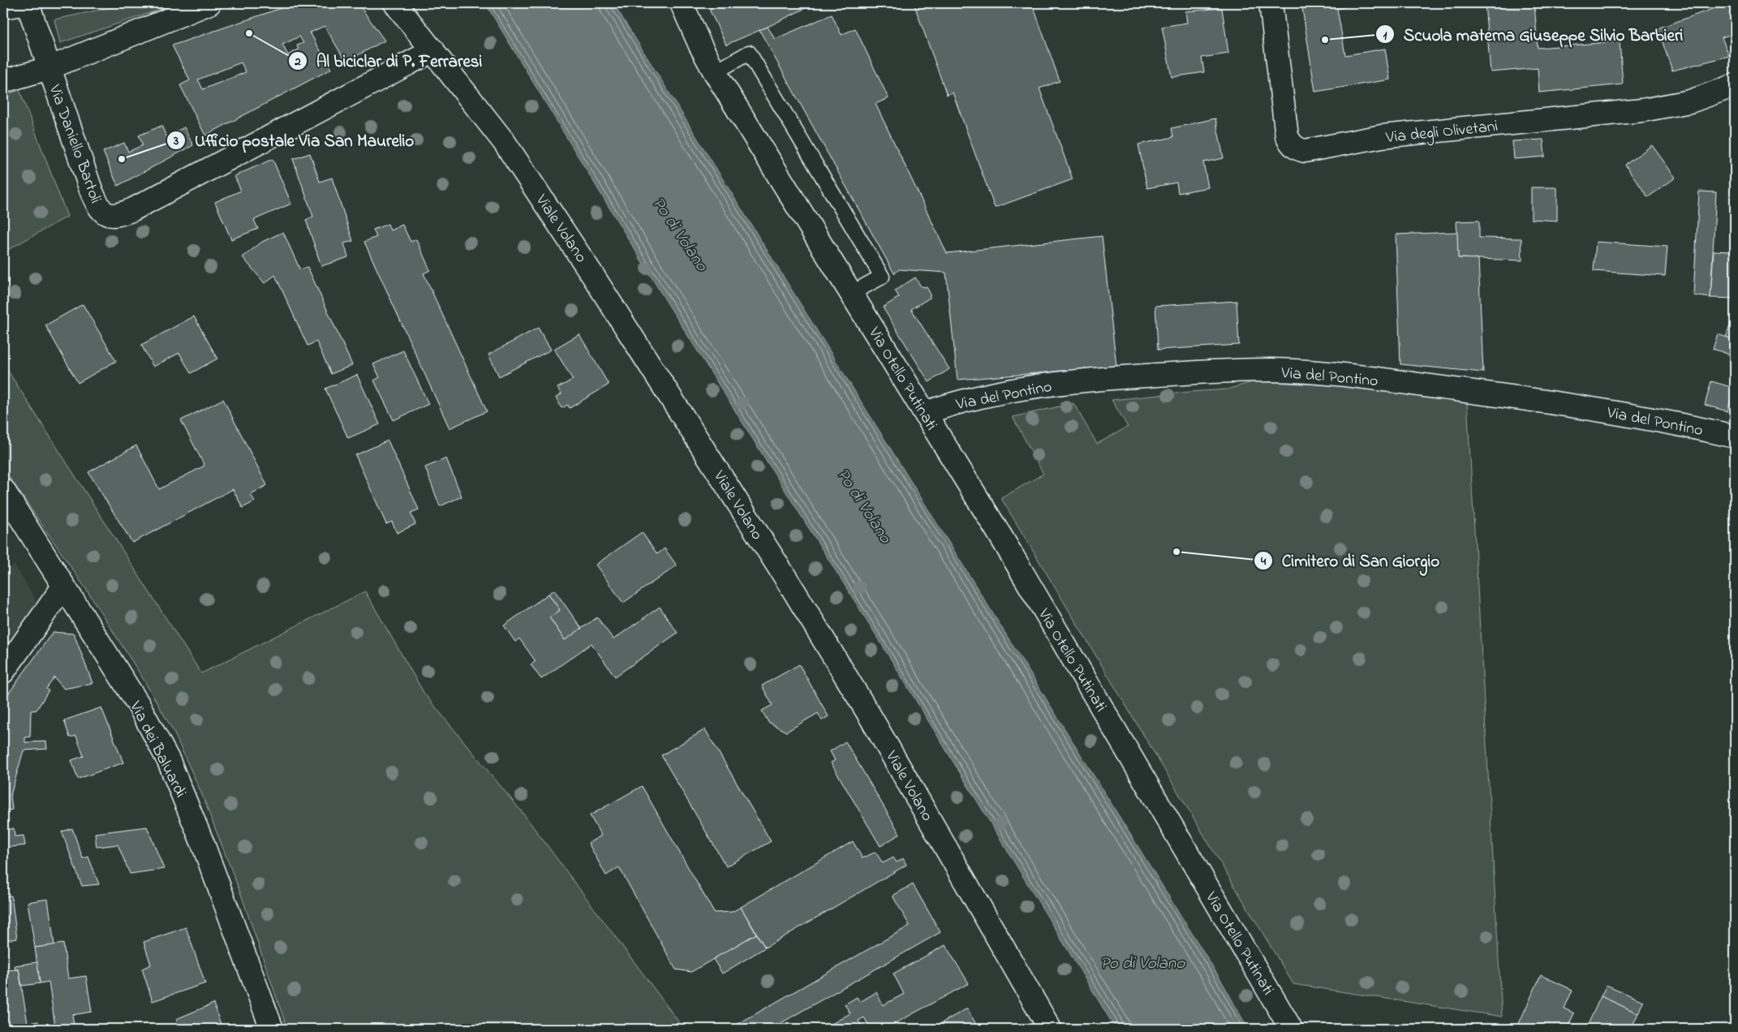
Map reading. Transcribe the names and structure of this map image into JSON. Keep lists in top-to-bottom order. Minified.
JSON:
{"streets":{"street":["Via degli Olivetani","Via Daniello Bartoli","Viale Volano","Via del Pontino","Via Otello Putinati","Via dei Baluardi"]},"crossings":[["Via Daniello Bartoli","Viale Volano"],["Via del Pontino","Via Otello Putinati"]],"water":["Po di Volano"],"places":["Al biciclar di P. Ferraresi","Scuola materna Giuseppe Silvio Barbieri","Ufficio postale Via San Maurelio","Cimitero di San Giorgio"]}
